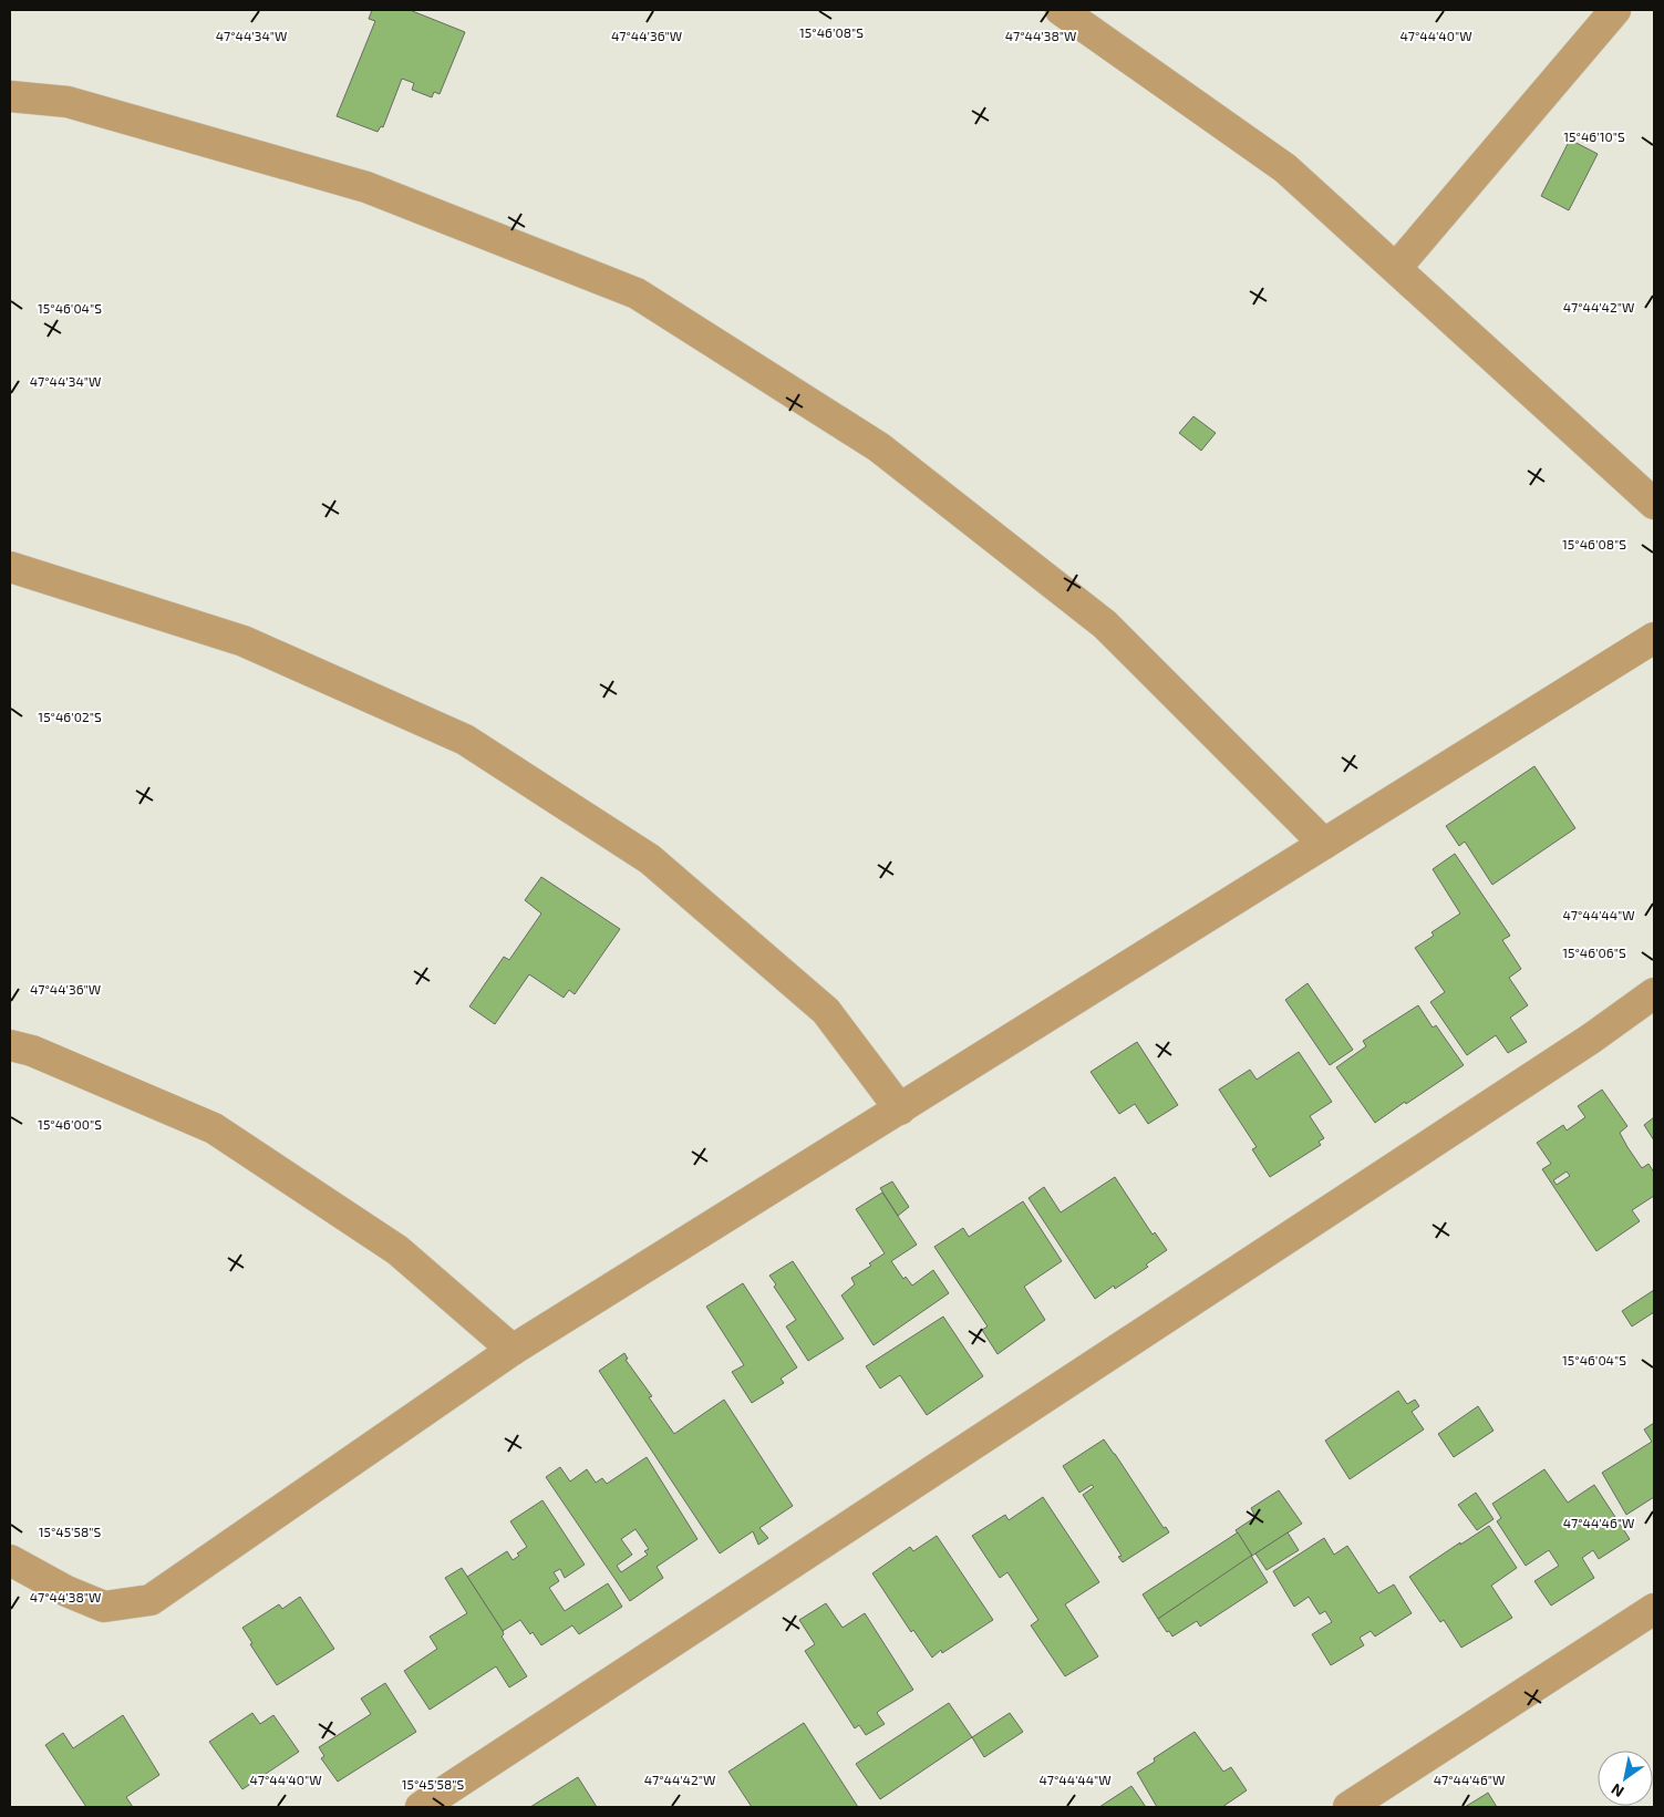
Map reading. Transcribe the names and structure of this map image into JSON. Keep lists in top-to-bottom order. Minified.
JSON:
{"north":"bottom left","coordinates":["15°46'08\"S","47°44'34\"W","47°44'36\"W","47°44'38\"W","47°44'40\"W","15°46'10\"S","47°44'42\"W","15°46'04\"S","15°46'02\"S","47°44'44\"W","15°46'06\"S","15°46'00\"S","47°44'46\"W","15°45'58\"S"]}
